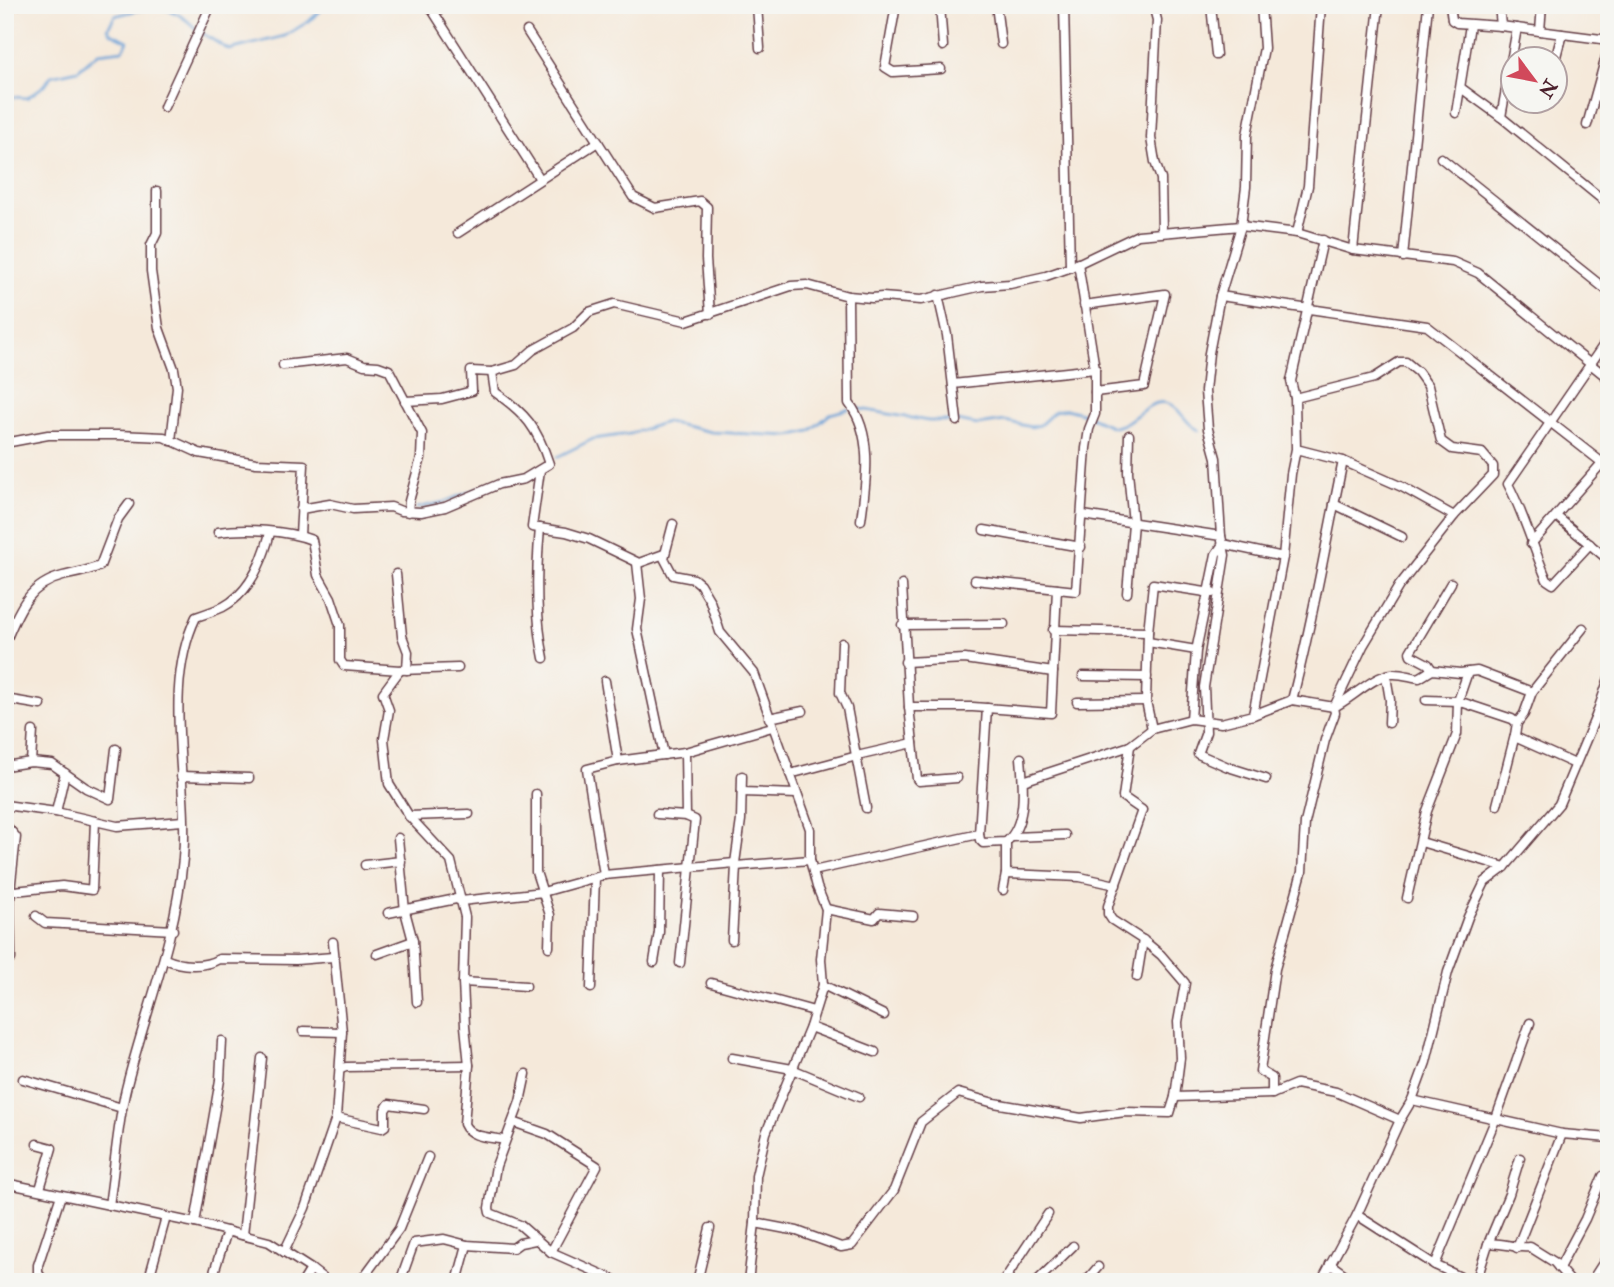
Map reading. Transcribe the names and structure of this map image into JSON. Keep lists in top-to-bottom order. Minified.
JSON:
{"north":"bottom right"}
